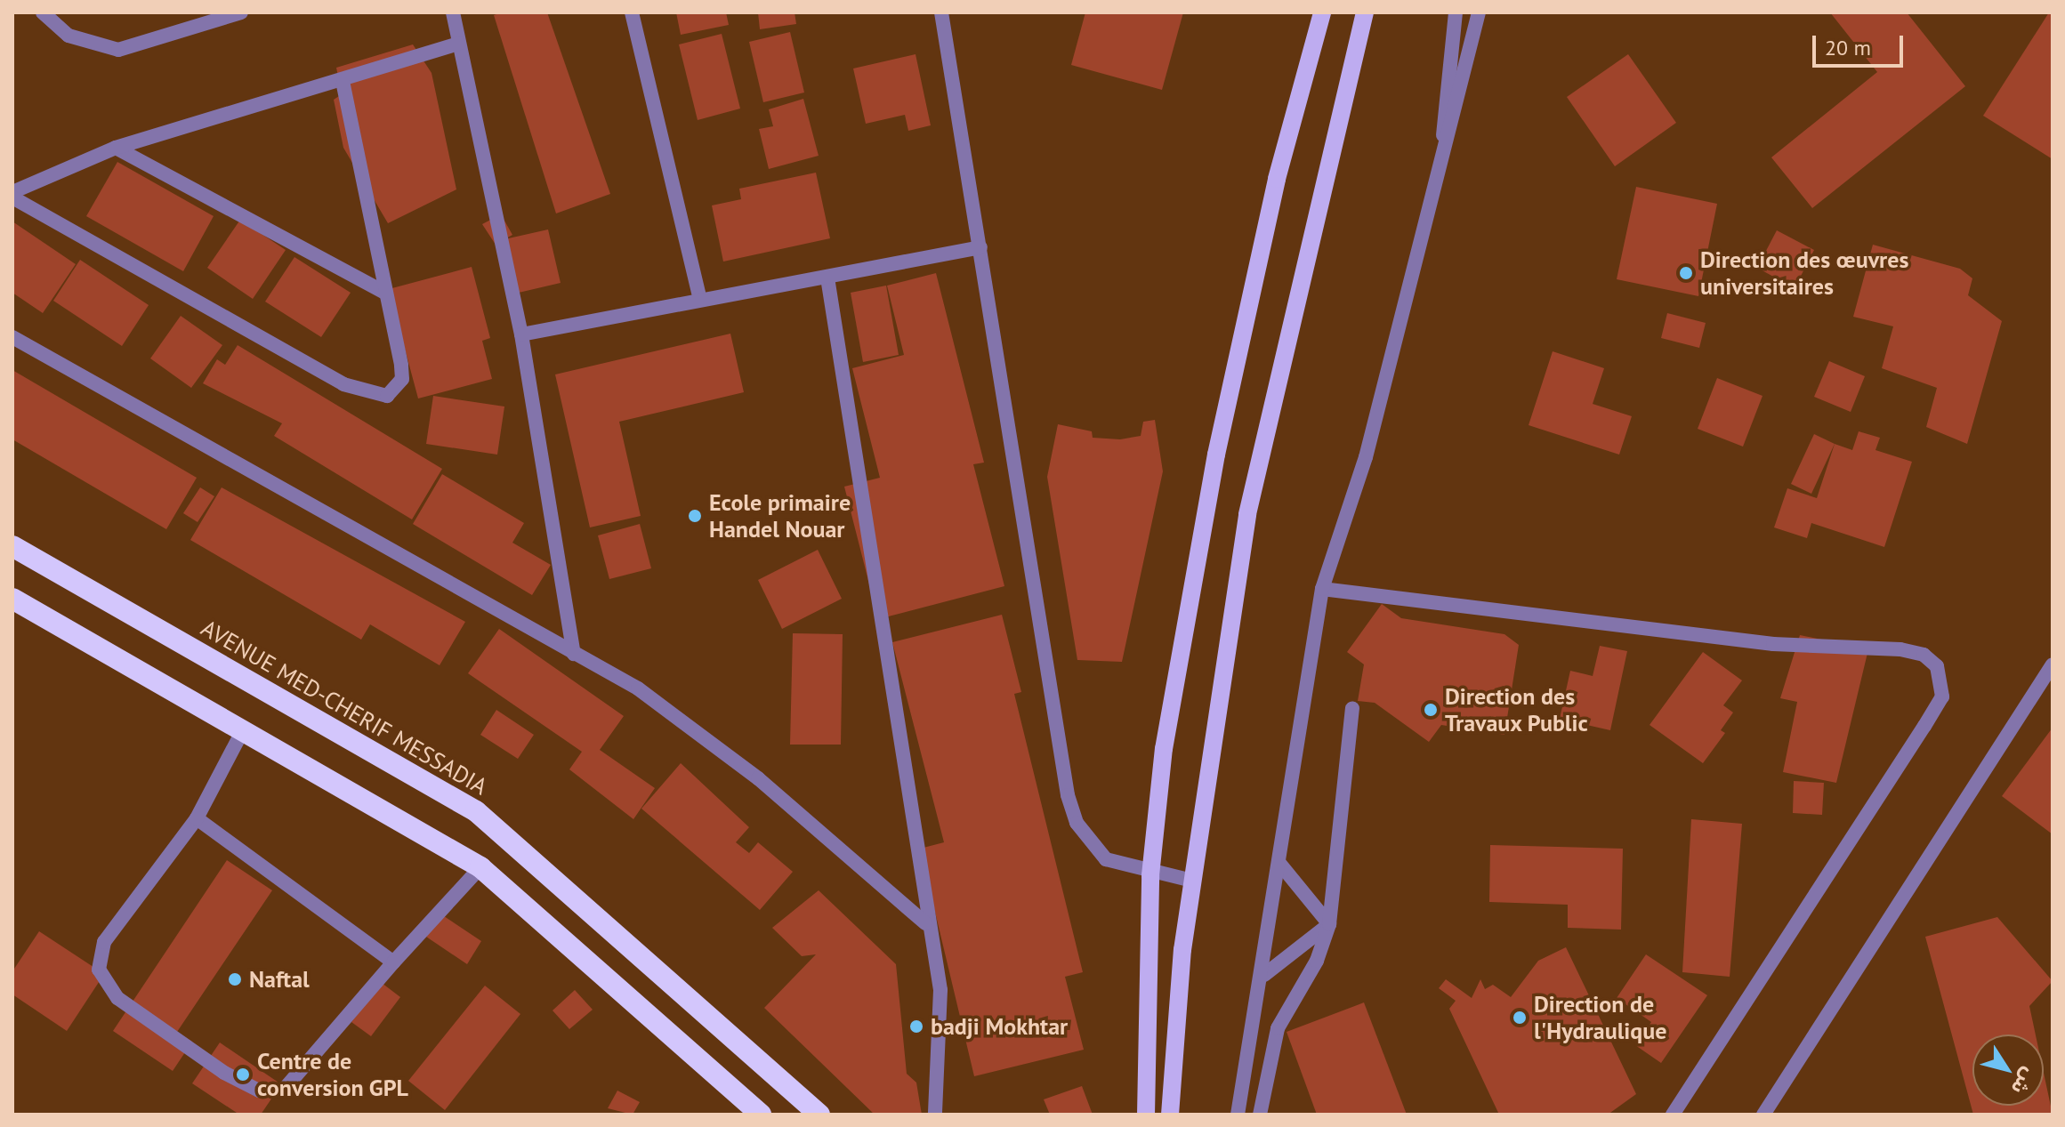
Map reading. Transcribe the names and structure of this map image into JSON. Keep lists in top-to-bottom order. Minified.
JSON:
{"streets":{"highway":["AVENUE MED-CHERIF MESSADIA"]},"places":["Direction des œuvres universitaires","Ecole primaire Handel Nouar","Direction des Travaux Public","Naftal","Direction de l'Hydraulique","badji Mokhtar","Centre de conversion GPL"],"scale_bar":"20 m","north":"bottom right"}
